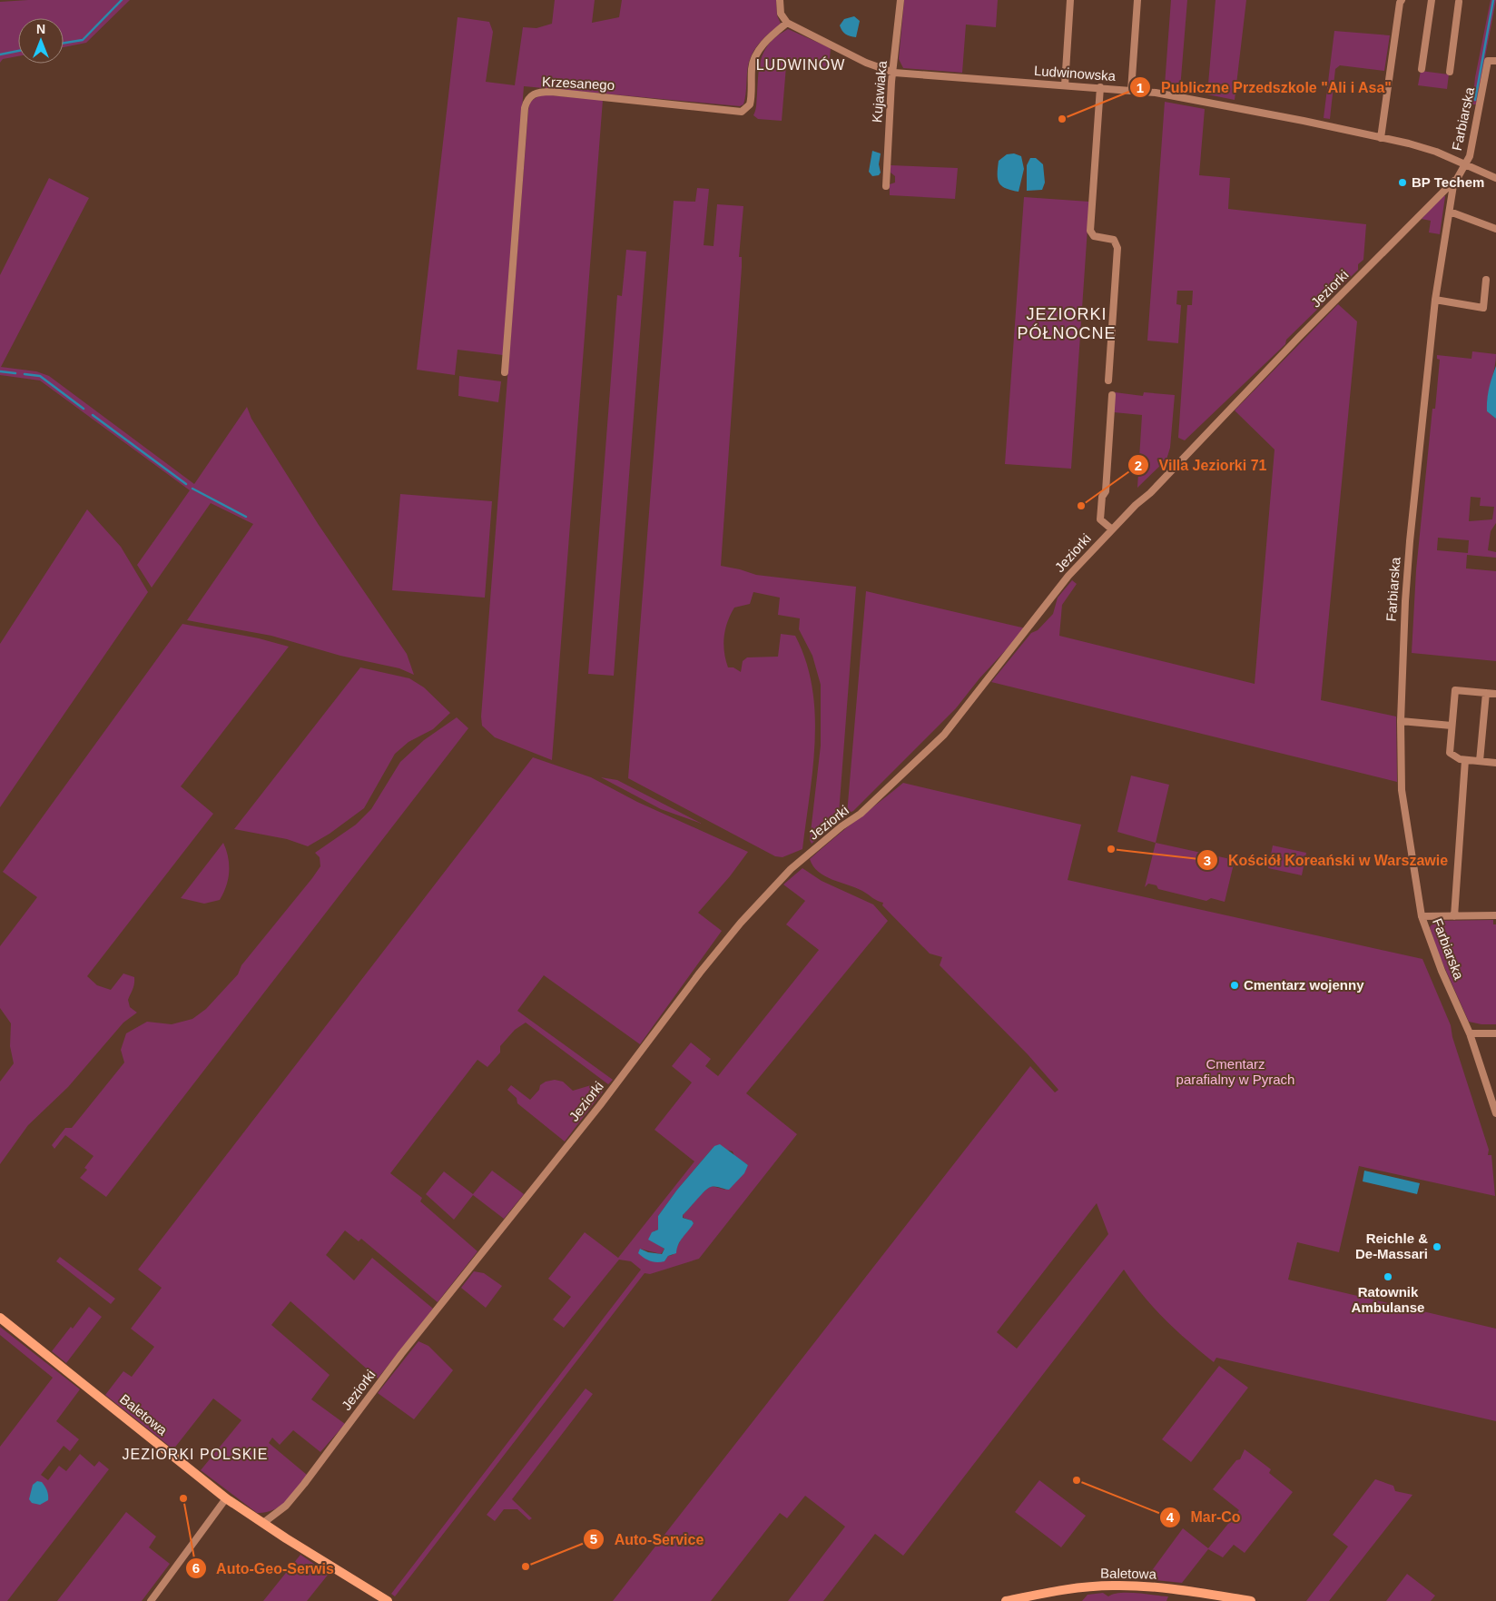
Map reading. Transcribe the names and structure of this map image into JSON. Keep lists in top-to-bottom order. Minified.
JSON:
{"streets":{"street":["Ludwinowska","Krzesanego","Kujawiaka","Farbiarska","Jeziorki","Baletowa"]},"crossings":[["Ludwinowska","Krzesanego"],["Ludwinowska","Kujawiaka"],["Ludwinowska","Farbiarska"],["Farbiarska","Jeziorki"],["Jeziorki","Baletowa"]],"districts":["LUDWINÓW","JEZIORKI PÓŁNOCNE","JEZIORKI POLSKIE"],"parks":["Cmentarz parafialny w Pyrach"],"places":["Publiczne Przedszkole \"Ali i Asa\"","BP Techem","Villa Jeziorki 71","Kościół Koreański w Warszawie","Cmentarz wojenny","Reichle & De-Massari","Ratownik Ambulanse","Mar-Co","Auto-Geo-Serwis","Auto-Service"],"north":"top"}
